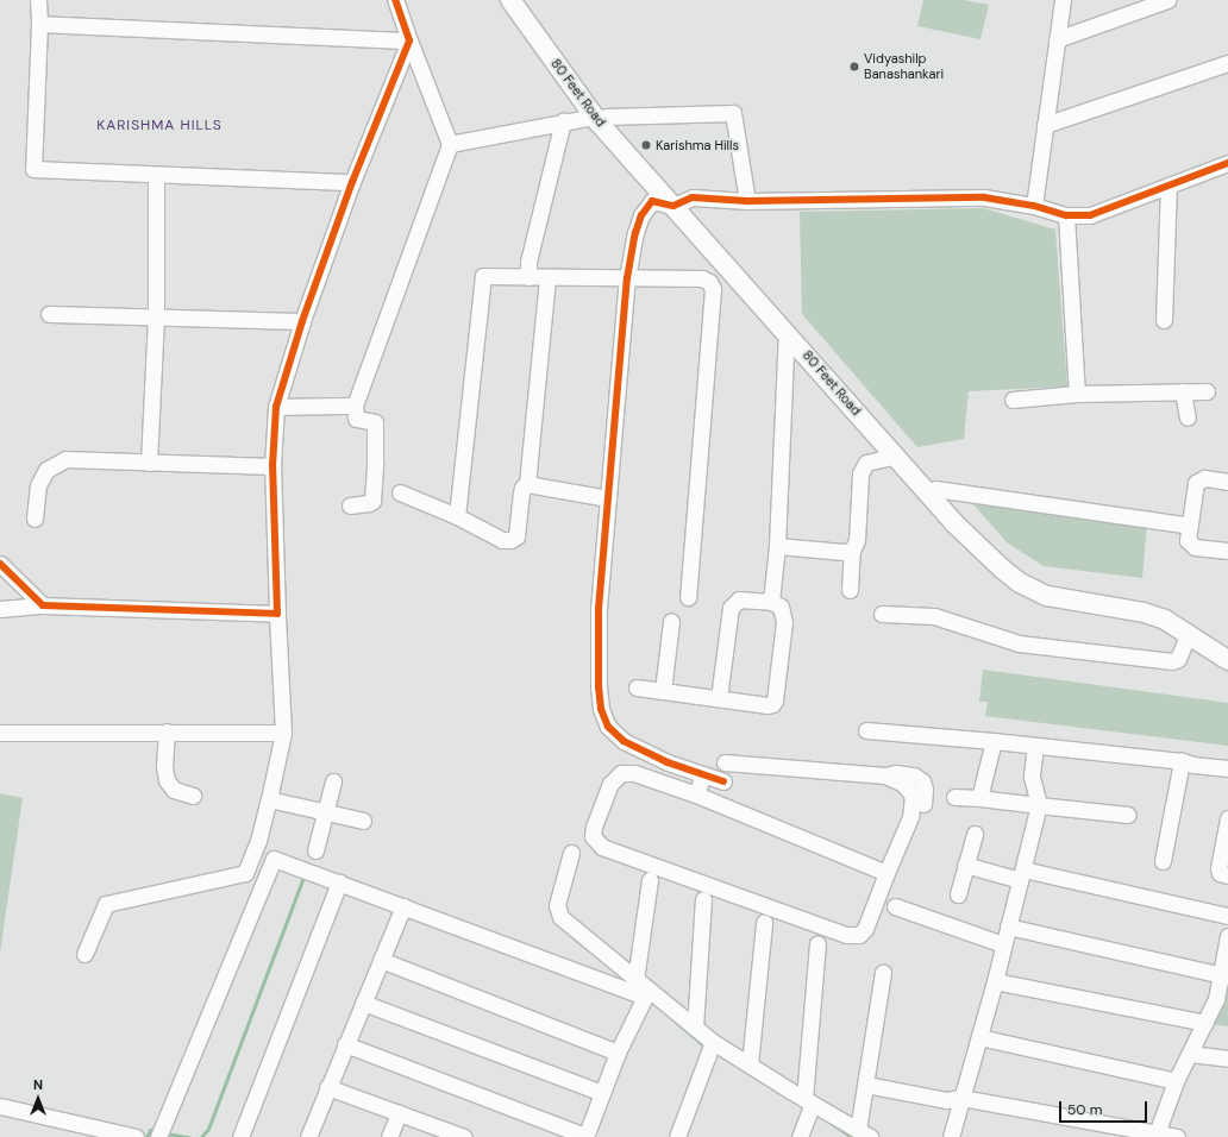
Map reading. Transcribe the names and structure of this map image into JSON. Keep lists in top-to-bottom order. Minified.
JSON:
{"streets":{"main road":["80 Feet Road"]},"districts":["KARISHMA HILLS"],"places":["Vidyashilp Banashankari","Karishma Hills"],"scale_bar":"50 m","north":"top"}
